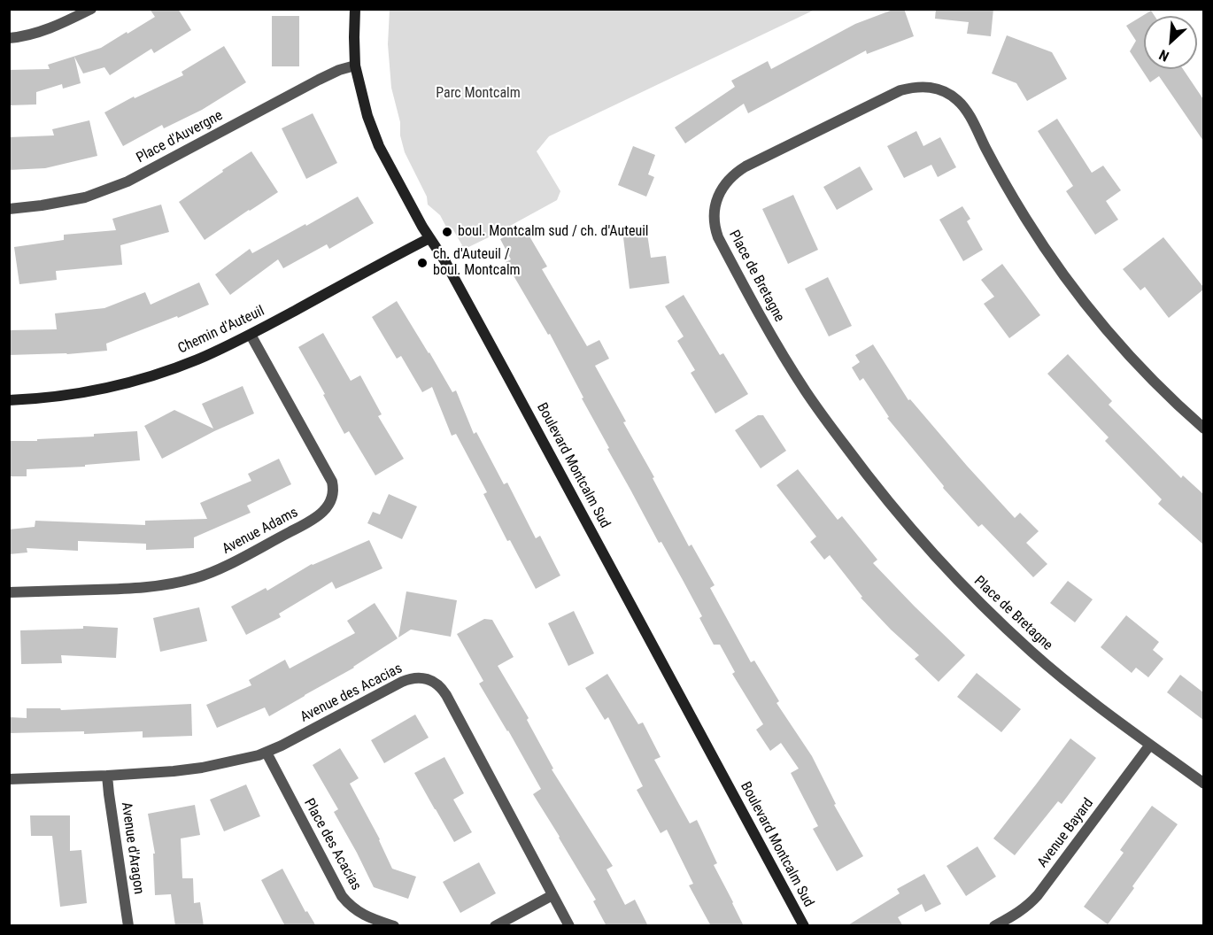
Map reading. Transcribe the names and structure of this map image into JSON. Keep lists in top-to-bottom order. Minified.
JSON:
{"streets":{"street":["Place d'Auvergne","Place de Bretagne","Chemin d'Auteuil","Boulevard Montcalm Sud","Avenue Adams","Avenue des Acacias","Avenue Bayard","Place des Acacias","Avenue d'Aragon"]},"crossings":[["Place d'Auvergne","Boulevard Montcalm Sud"],["Place de Bretagne","Avenue Bayard"],["Chemin d'Auteuil","Boulevard Montcalm Sud"],["Chemin d'Auteuil","Avenue Adams"],["Avenue des Acacias","Place des Acacias"],["Avenue des Acacias","Avenue d'Aragon"]],"parks":["Parc Montcalm"],"places":["boul. Montcalm sud / ch. d'Auteuil","ch. d'Auteuil / boul. Montcalm"],"north":"bottom left"}
